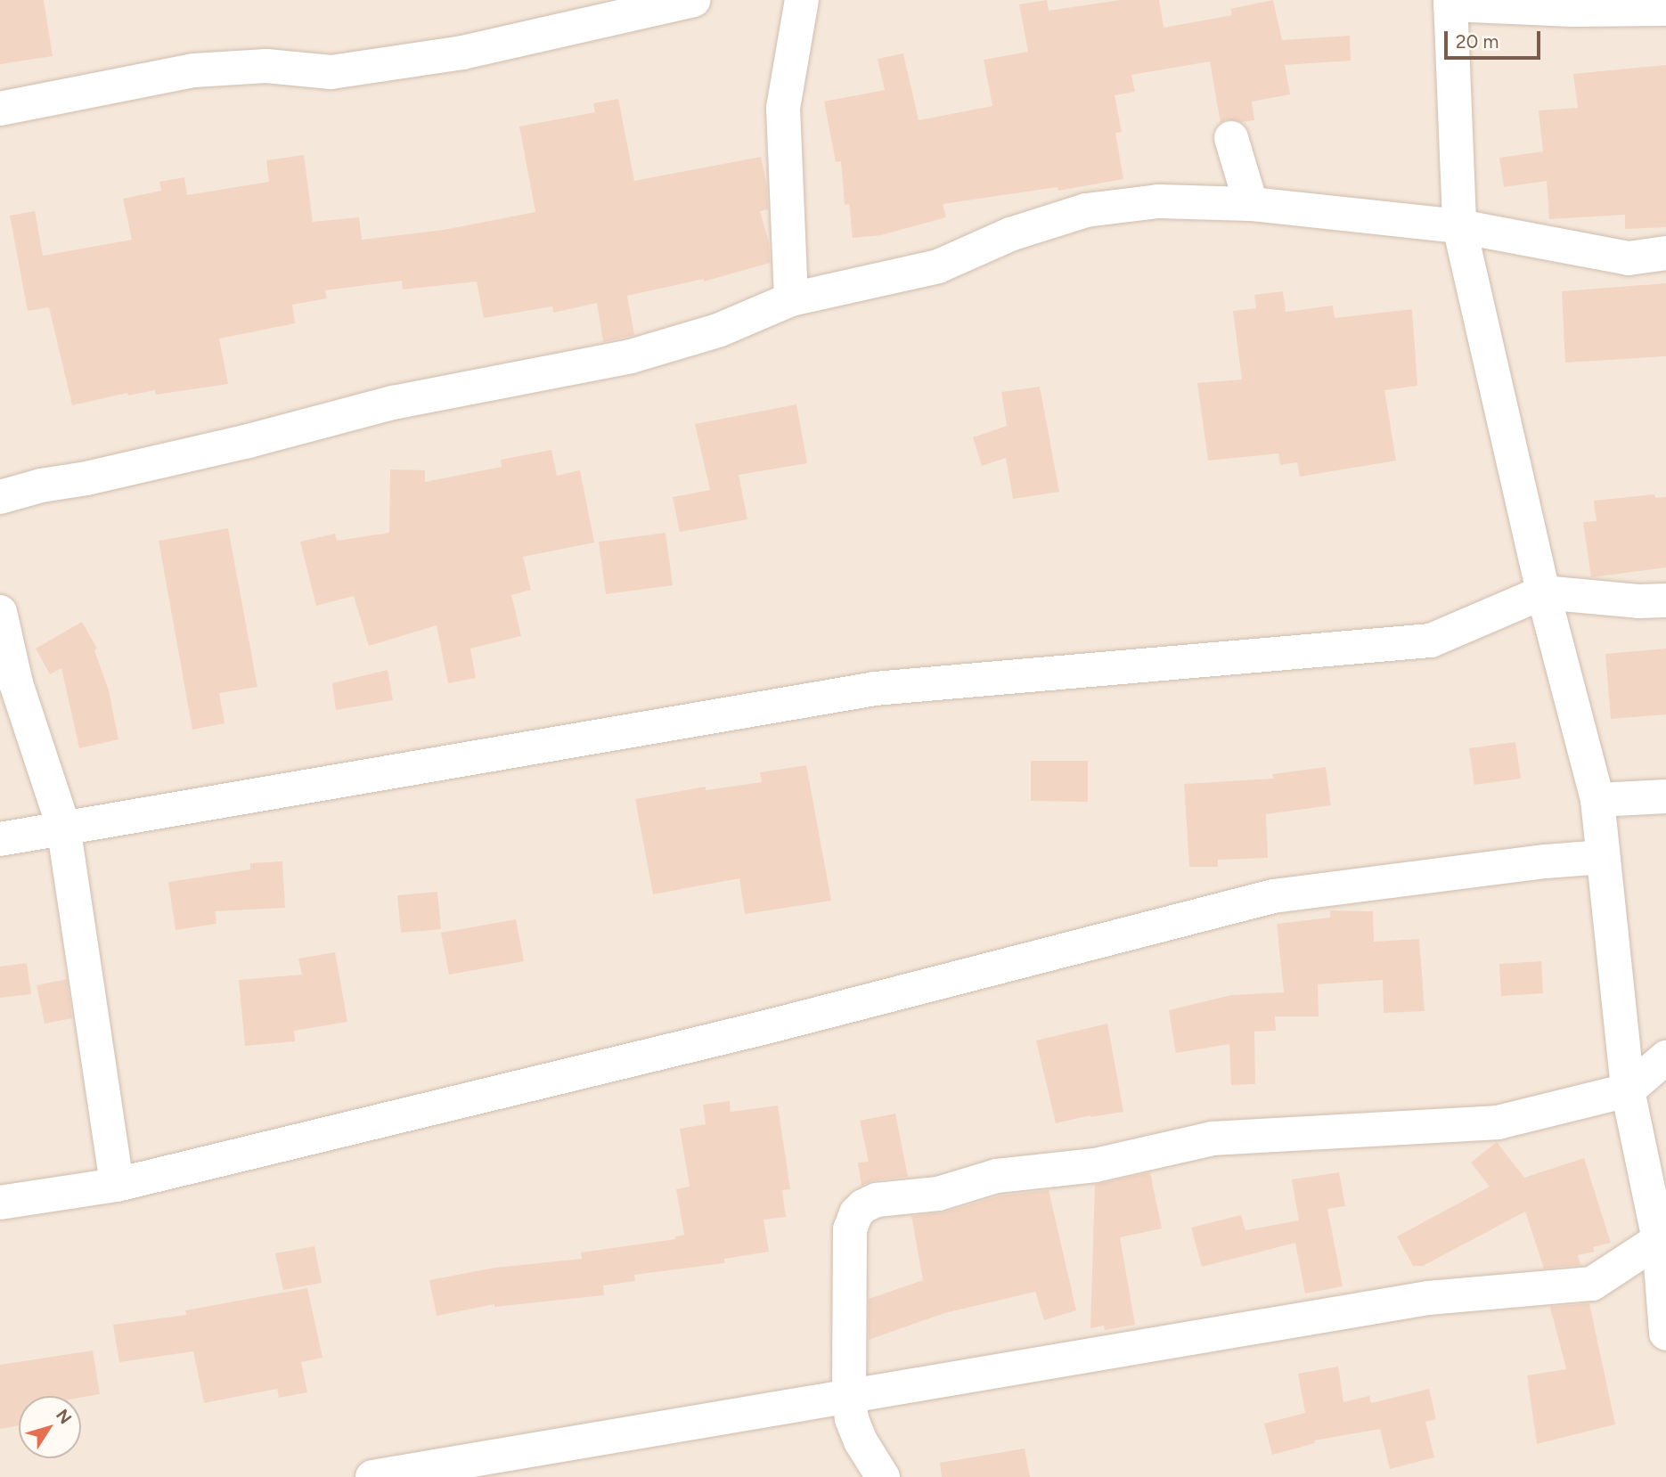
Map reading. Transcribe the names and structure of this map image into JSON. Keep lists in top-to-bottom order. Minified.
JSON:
{"scale_bar":"20 m","north":"top right"}
